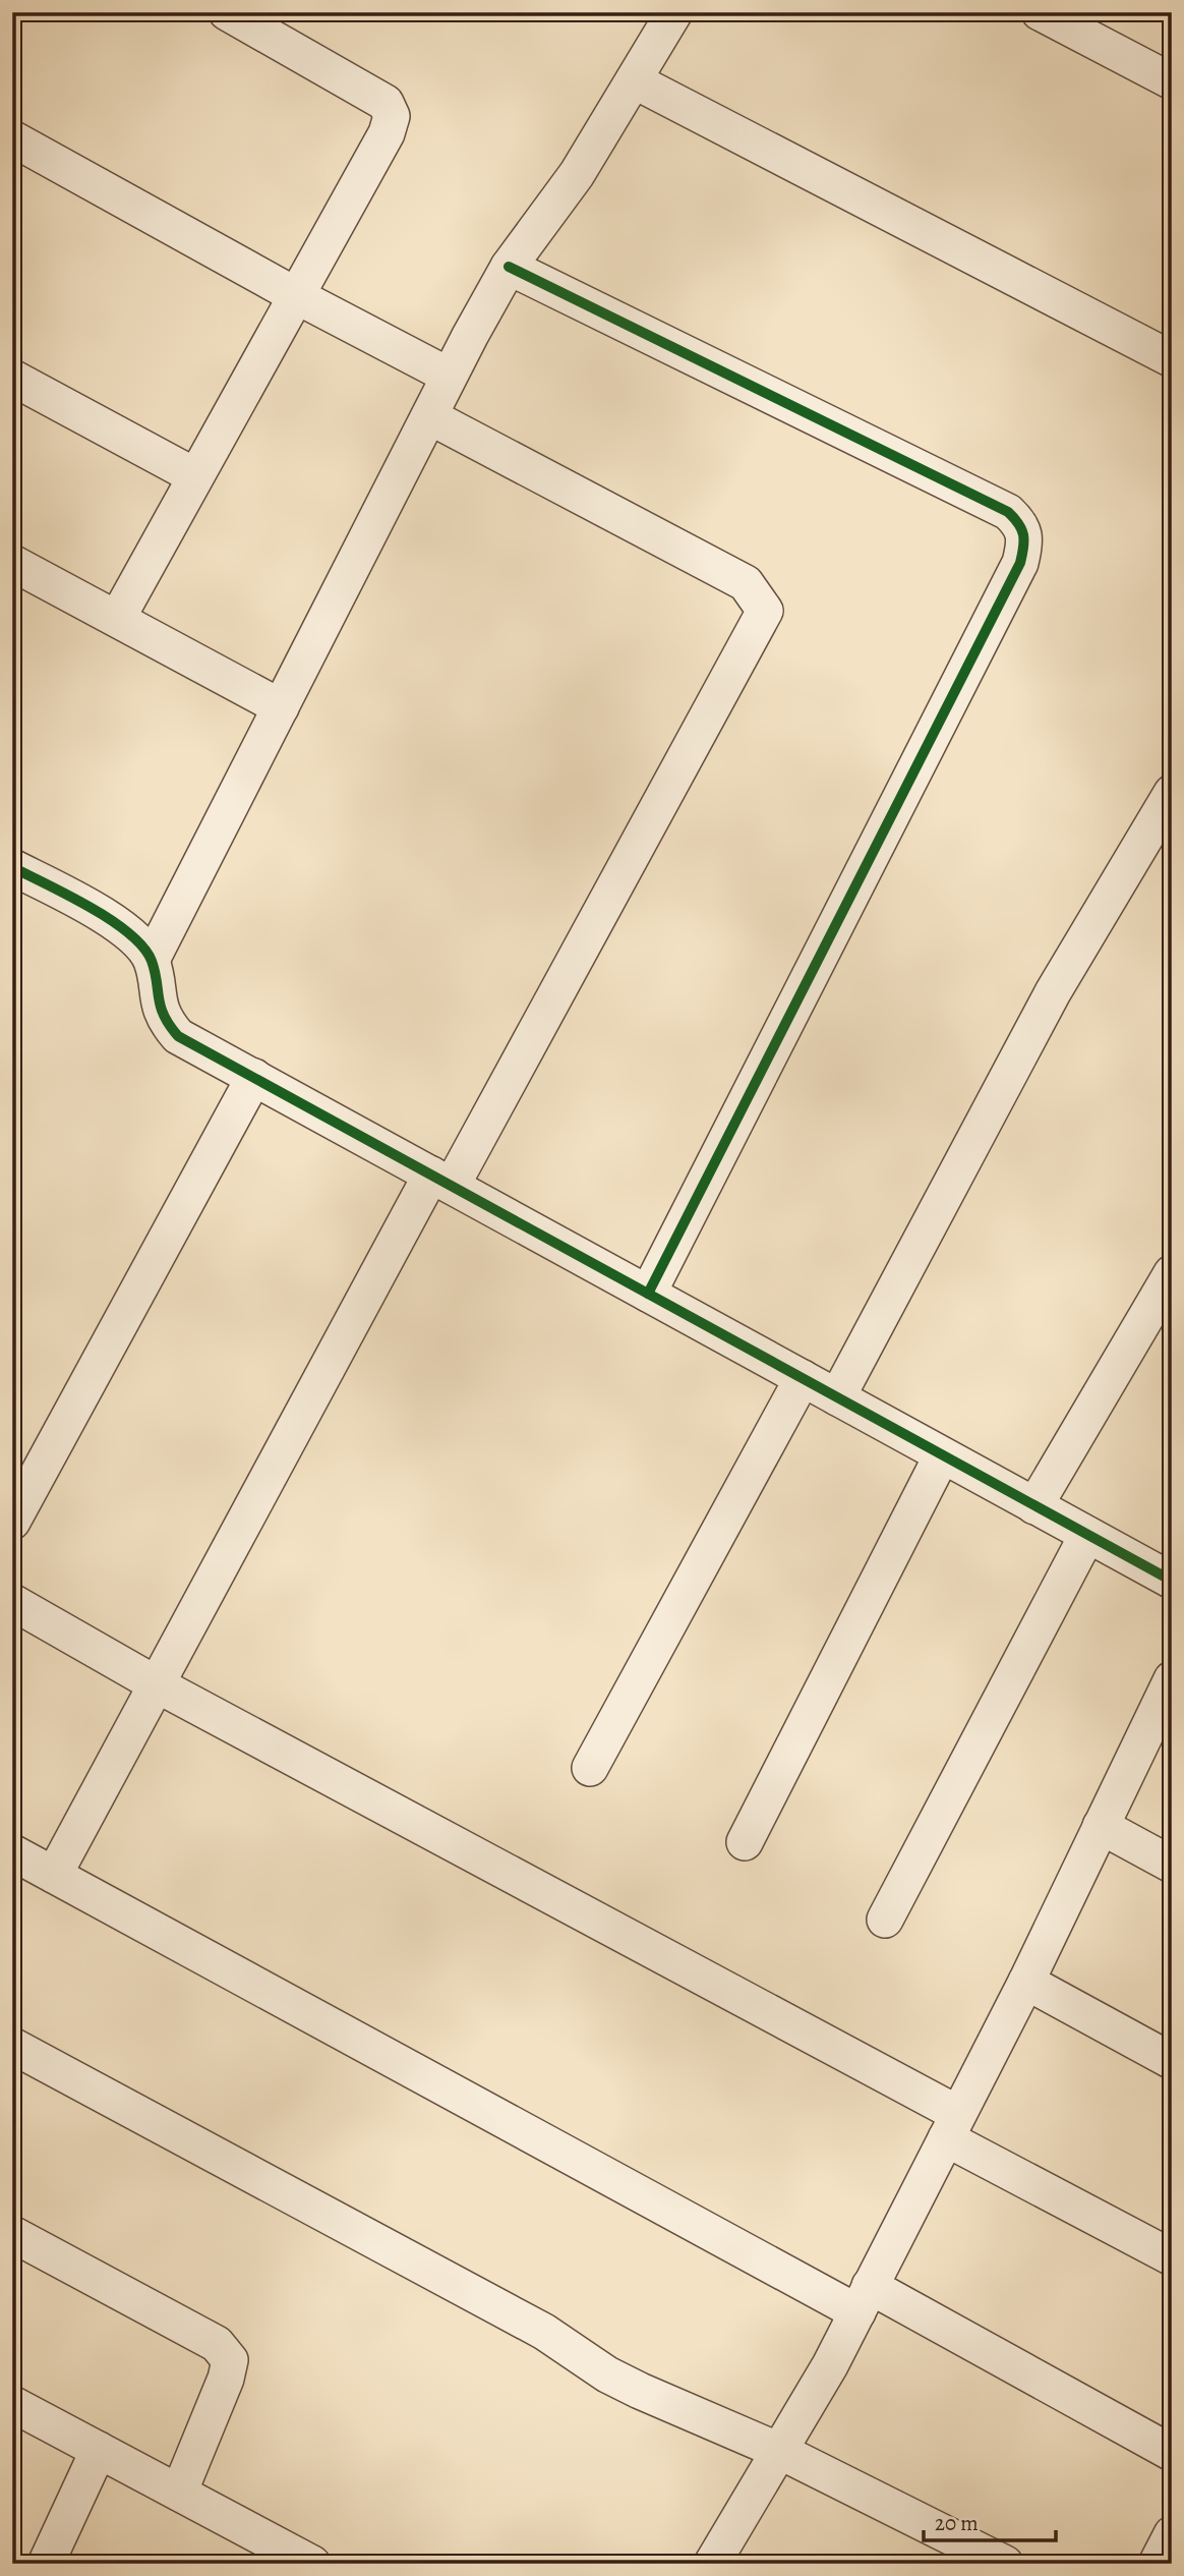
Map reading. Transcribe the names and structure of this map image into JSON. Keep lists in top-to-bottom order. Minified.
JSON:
{"scale_bar":"20 m"}
